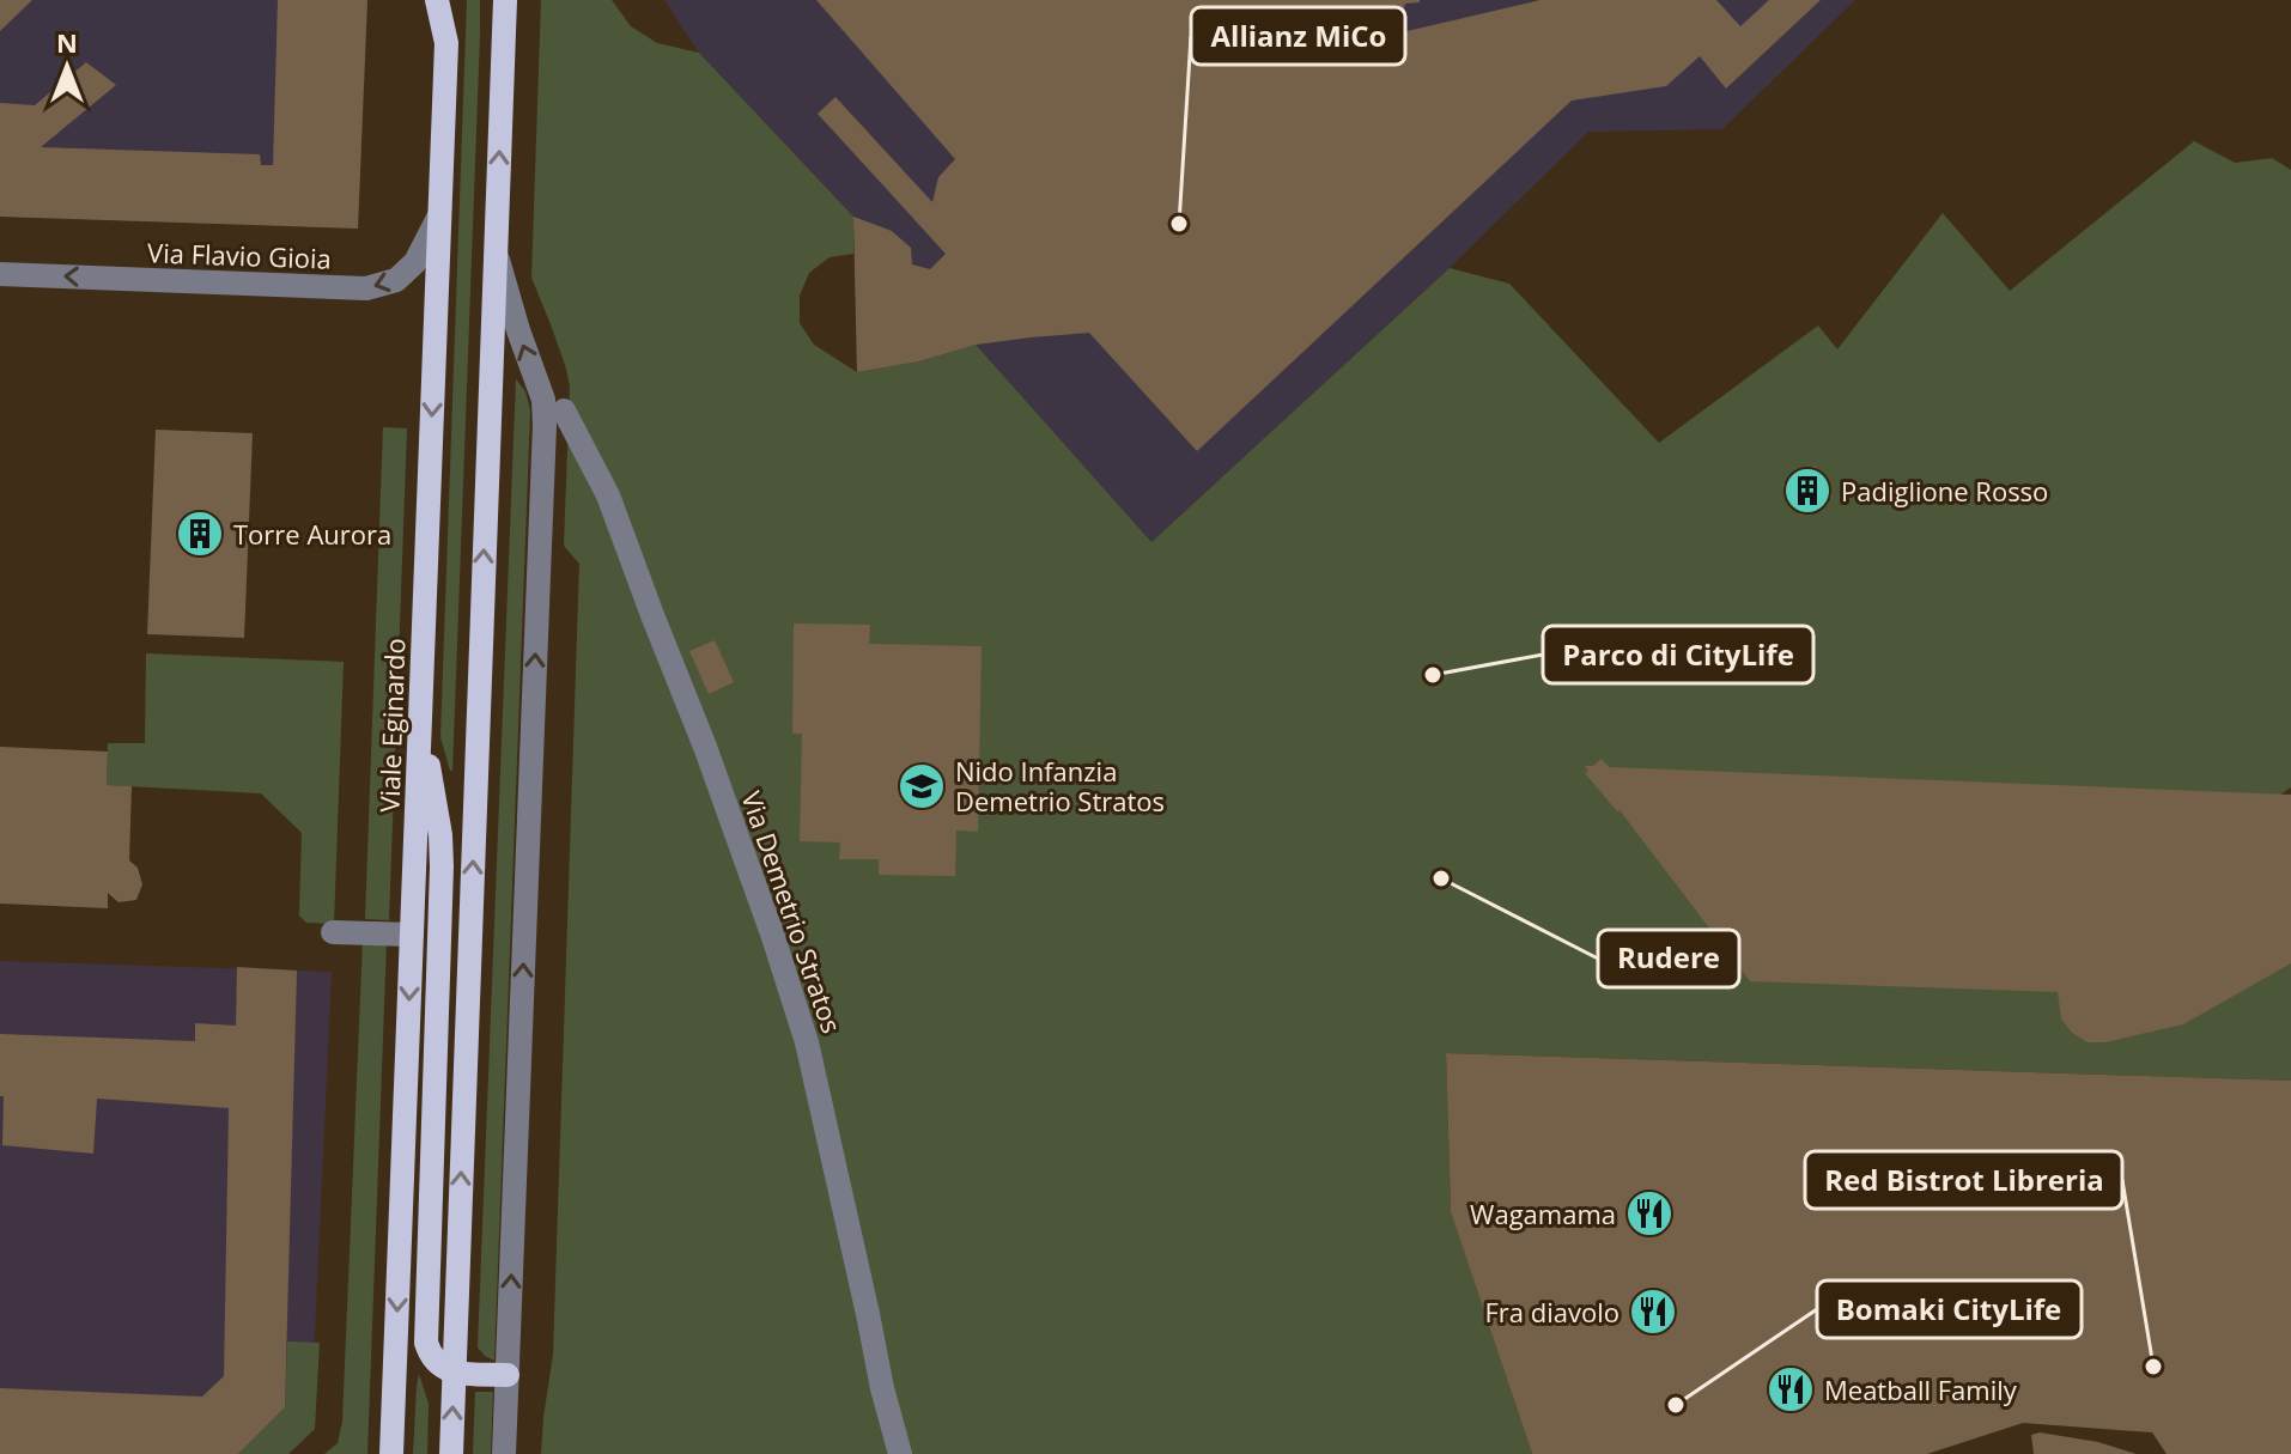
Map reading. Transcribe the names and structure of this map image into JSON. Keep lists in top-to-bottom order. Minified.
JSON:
{"streets":{"main road":["Viale Eginardo"],"street":["Via Flavio Gioia","Via Demetrio Stratos"]},"crossings":[["Via Flavio Gioia","Viale Eginardo"]],"one_way":["Via Flavio Gioia"],"places":{"other":["Allianz MiCo","Parco di CityLife","Rudere","Red Bistrot Libreria","Bomaki CityLife"],"building":["Padiglione Rosso","Torre Aurora"],"school or university":["Nido Infanzia Demetrio Stratos"],"restaurant":["Wagamama","Fra diavolo","Meatball Family"]},"north":"top"}
